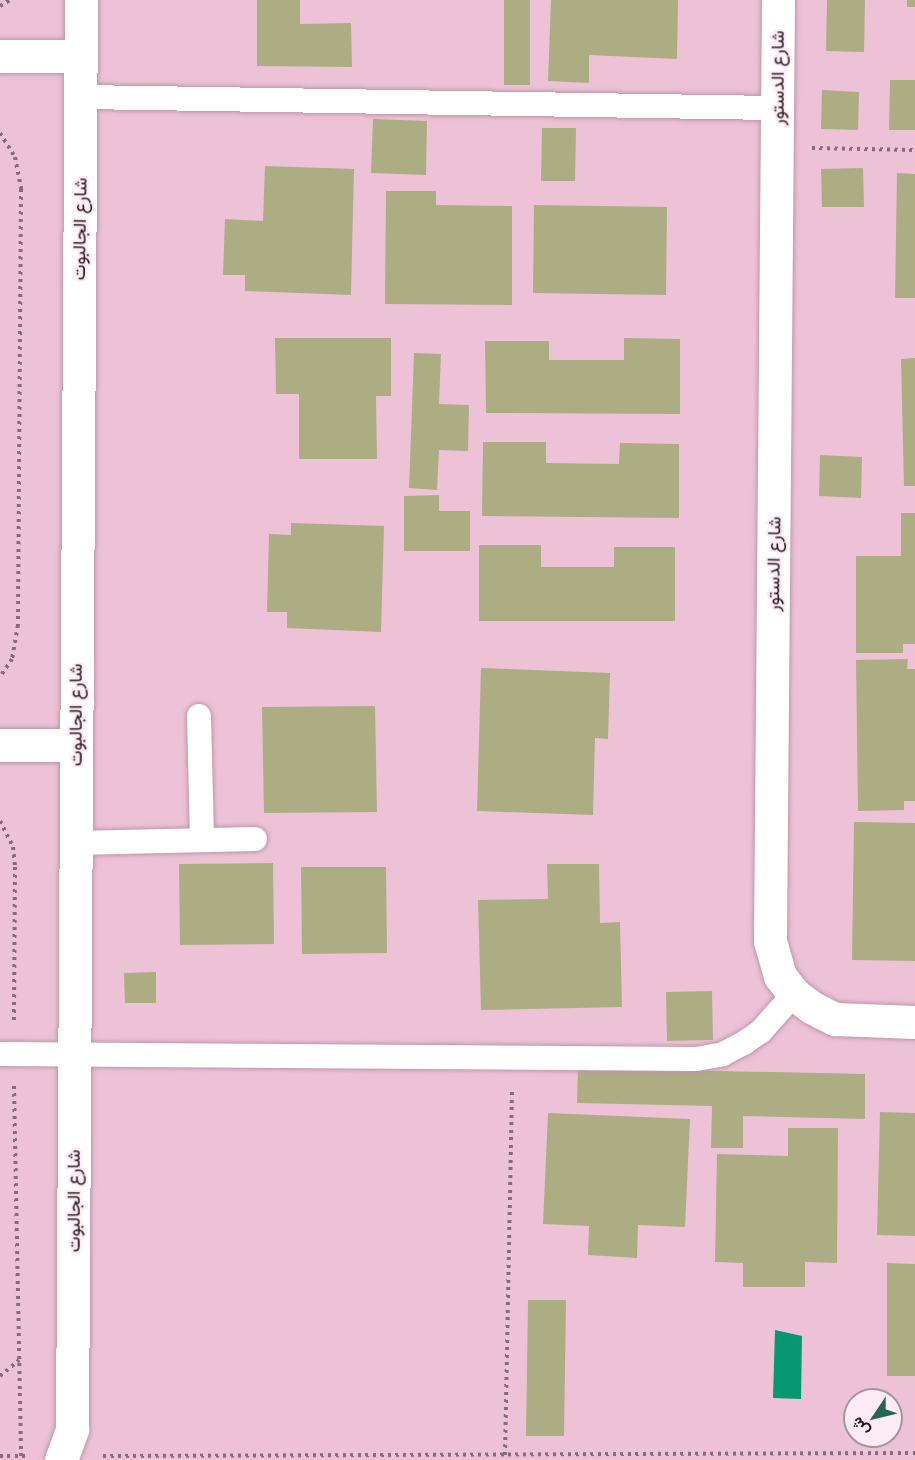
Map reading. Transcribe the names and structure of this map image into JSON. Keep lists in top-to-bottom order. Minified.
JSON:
{"streets":{"street":["شارع الدستور","شارع الجالبوت"]},"north":"bottom left"}
